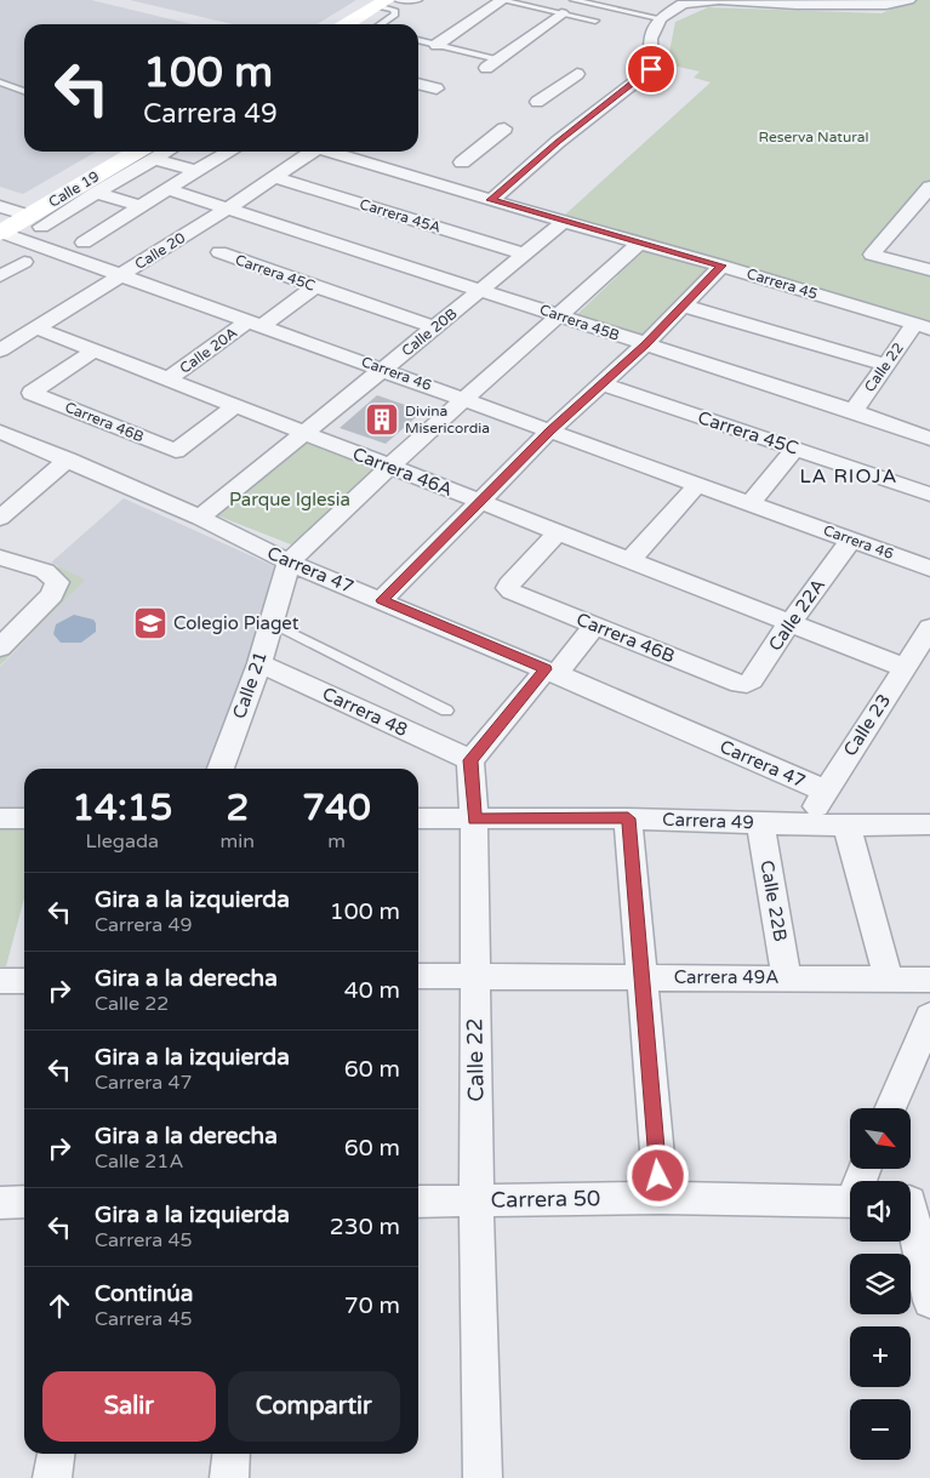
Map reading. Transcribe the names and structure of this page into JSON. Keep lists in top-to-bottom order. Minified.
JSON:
{"streets":{"main road":["Calle 19"],"street":["Carrera 45A","Calle 20","Carrera 45C","Carrera 45","Carrera 45B","Calle 20B","Calle 20A","Calle 22","Carrera 46","Carrera 46B","Carrera 46A","Carrera 47","Calle 22A","Calle 21","Carrera 48","Calle 23","Carrera 49","Calle 22B","Carrera 49A","Carrera 50"]},"crossings":[["Calle 19","Carrera 46"],["Carrera 45A","Calle 20"],["Carrera 45A","Calle 20B"],["Calle 20","Carrera 45B"],["Calle 20","Carrera 46"],["Calle 20","Carrera 46A"],["Carrera 45C","Calle 20B"],["Carrera 45C","Calle 20A"],["Carrera 45","Calle 20B"],["Carrera 45","Calle 22"],["Carrera 45","Calle 21"],["Carrera 45B","Calle 20B"],["Carrera 45B","Calle 22"],["Carrera 45B","Calle 21"],["Calle 20B","Carrera 46"],["Calle 20B","Carrera 46A"],["Calle 20B","Carrera 47"],["Calle 20A","Carrera 46"],["Calle 20A","Carrera 46A"],["Calle 22","Carrera 48"],["Calle 22","Carrera 49"],["Calle 22","Carrera 49A"],["Calle 22","Carrera 50"],["Carrera 46","Calle 22A"],["Carrera 46","Calle 21"],["Carrera 46B","Carrera 46A"],["Carrera 46B","Calle 22A"],["Carrera 46A","Calle 22A"],["Carrera 46A","Calle 21"],["Carrera 46A","Calle 23"],["Carrera 47","Calle 21"],["Carrera 47","Calle 23"],["Calle 21","Carrera 48"],["Calle 23","Carrera 49"],["Carrera 49","Calle 22B"],["Calle 22B","Carrera 49A"]],"districts":["LA RIOJA"],"parks":["Reserva Natural","Parque Iglesia"],"places":{"building":["Divina Misericordia"],"school or university":["Colegio Piaget"]},"north":"bottom right","page":{"turn":["100 m","Carrera 49"],"eta":["14:15","Llegada","2","min","740","m"],"list":[{"name":"Gira a la izquierda","note":"Carrera 49","value":"100 m"},{"name":"Gira a la derecha","note":"Calle 22","value":"40 m"},{"name":"Gira a la izquierda","note":"Carrera 47","value":"60 m"},{"name":"Gira a la derecha","note":"Calle 21A","value":"60 m"},{"name":"Gira a la izquierda","note":"Carrera 45","value":"230 m"},{"name":"Continúa","note":"Carrera 45","value":"70 m"}],"map_buttons":["+","−"],"buttons":["Salir","Compartir"]}}
